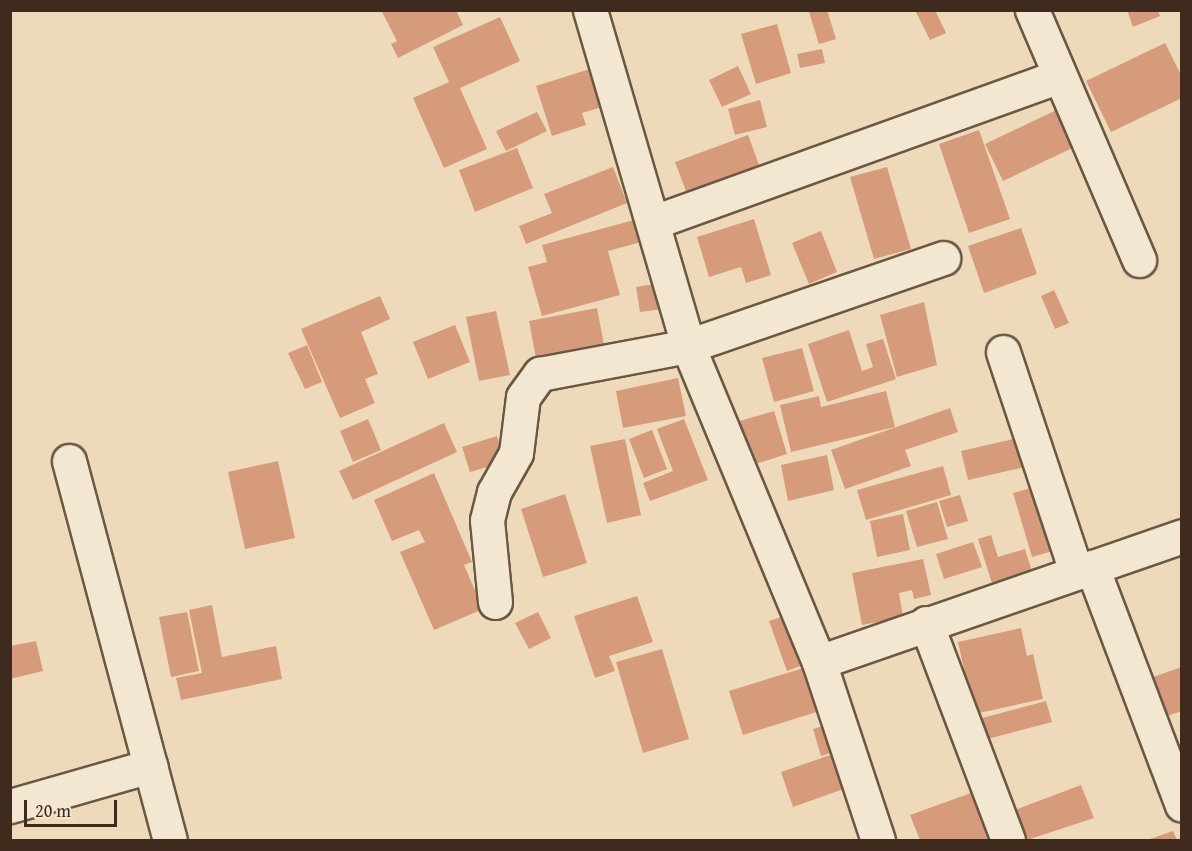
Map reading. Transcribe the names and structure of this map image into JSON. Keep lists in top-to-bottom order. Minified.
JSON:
{"scale_bar":"20 m"}
